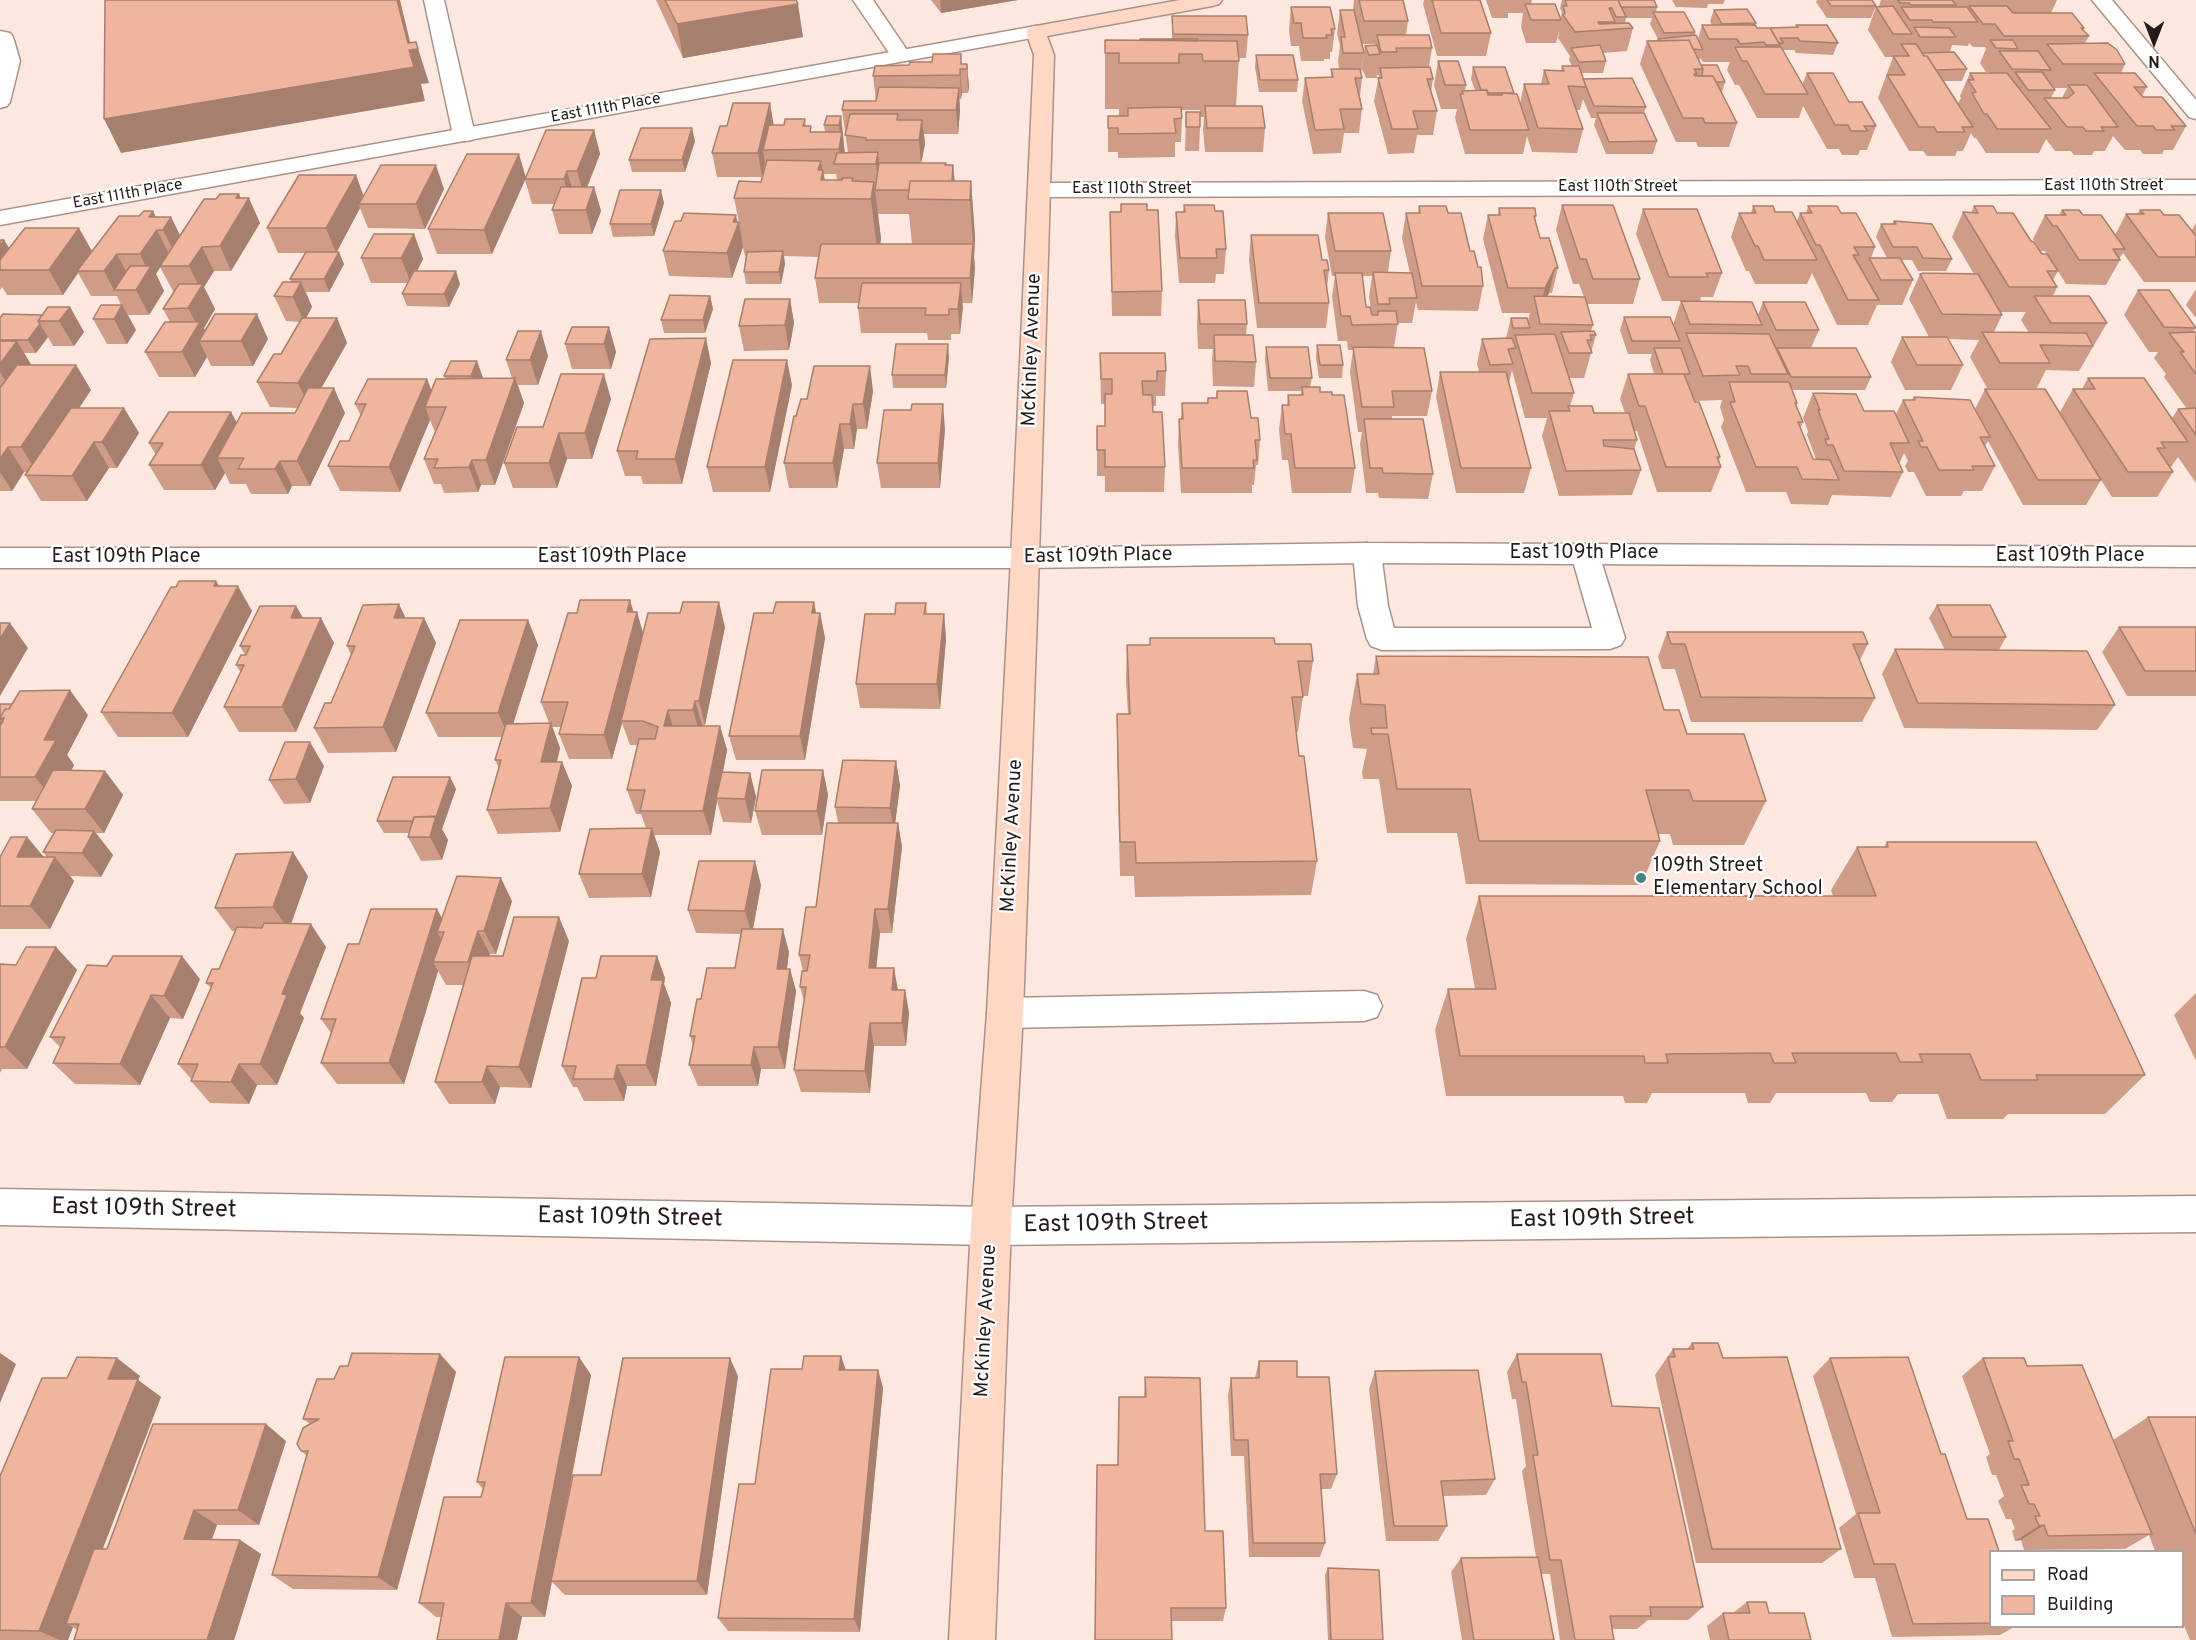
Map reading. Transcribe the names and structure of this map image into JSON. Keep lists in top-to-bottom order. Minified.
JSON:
{"streets":{"street":["East 111th Place","East 110th Street","McKinley Avenue","East 109th Place","East 109th Street"]},"crossings":[["East 111th Place","McKinley Avenue"],["East 110th Street","McKinley Avenue"],["McKinley Avenue","East 109th Place"],["McKinley Avenue","East 109th Street"]],"places":["109th Street Elementary School"],"legend":["Road","Building"],"north":"bottom"}
